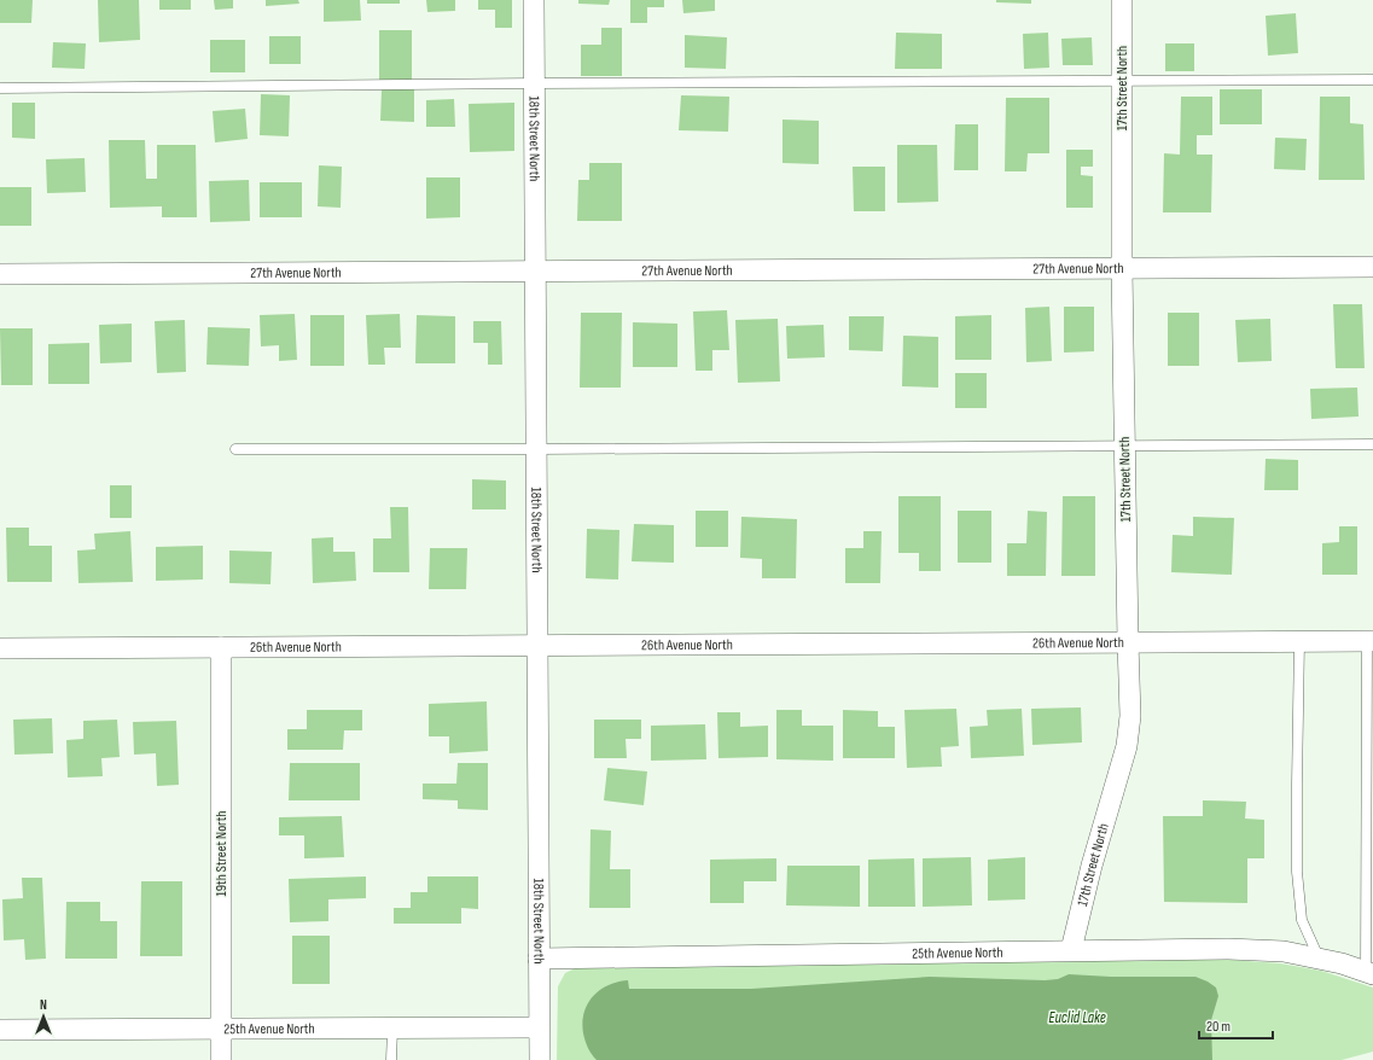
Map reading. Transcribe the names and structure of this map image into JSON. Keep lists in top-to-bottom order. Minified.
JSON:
{"streets":{"street":["17th Street North","18th Street North","27th Avenue North","26th Avenue North","19th Street North","25th Avenue North"]},"crossings":[["17th Street North","27th Avenue North"],["17th Street North","26th Avenue North"],["17th Street North","25th Avenue North"],["18th Street North","27th Avenue North"],["18th Street North","26th Avenue North"],["18th Street North","25th Avenue North"],["26th Avenue North","19th Street North"],["19th Street North","25th Avenue North"]],"water":["Euclid Lake"],"scale_bar":"20 m","north":"top"}
